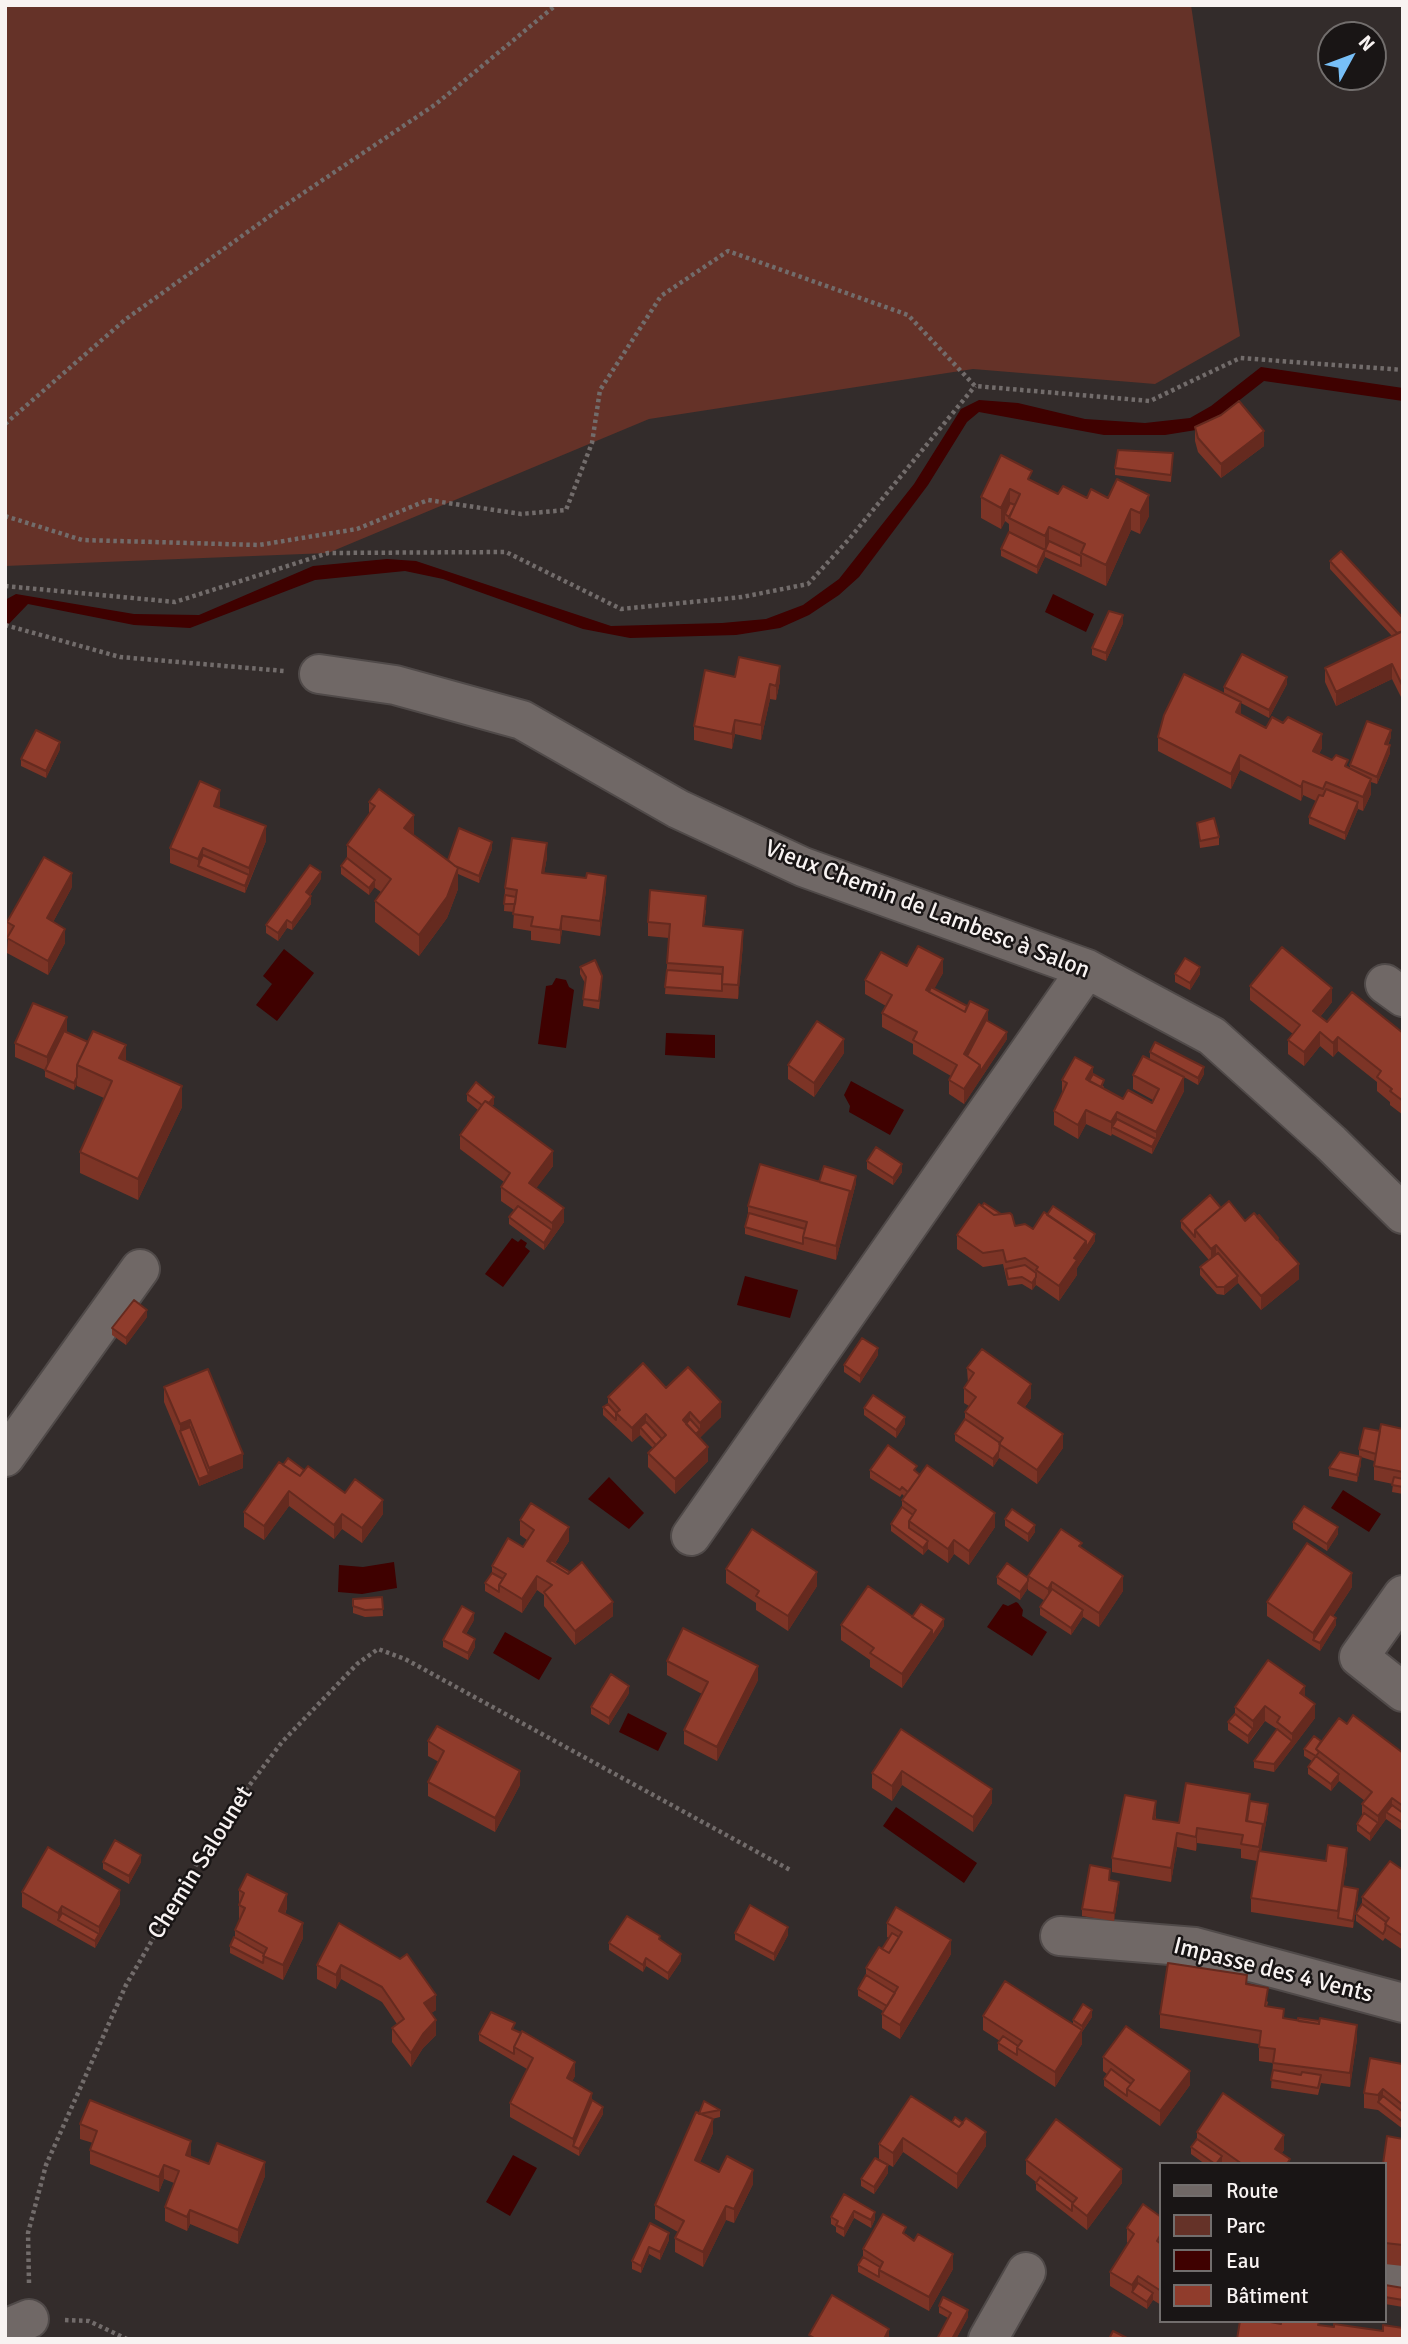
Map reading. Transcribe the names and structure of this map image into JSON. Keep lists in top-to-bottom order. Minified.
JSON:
{"streets":{"street":["Vieux Chemin de Lambesc à Salon","Impasse des 4 Vents"],"path":["Chemin Salounet"]},"legend":["Route","Parc","Eau","Bâtiment"],"north":"top right"}
